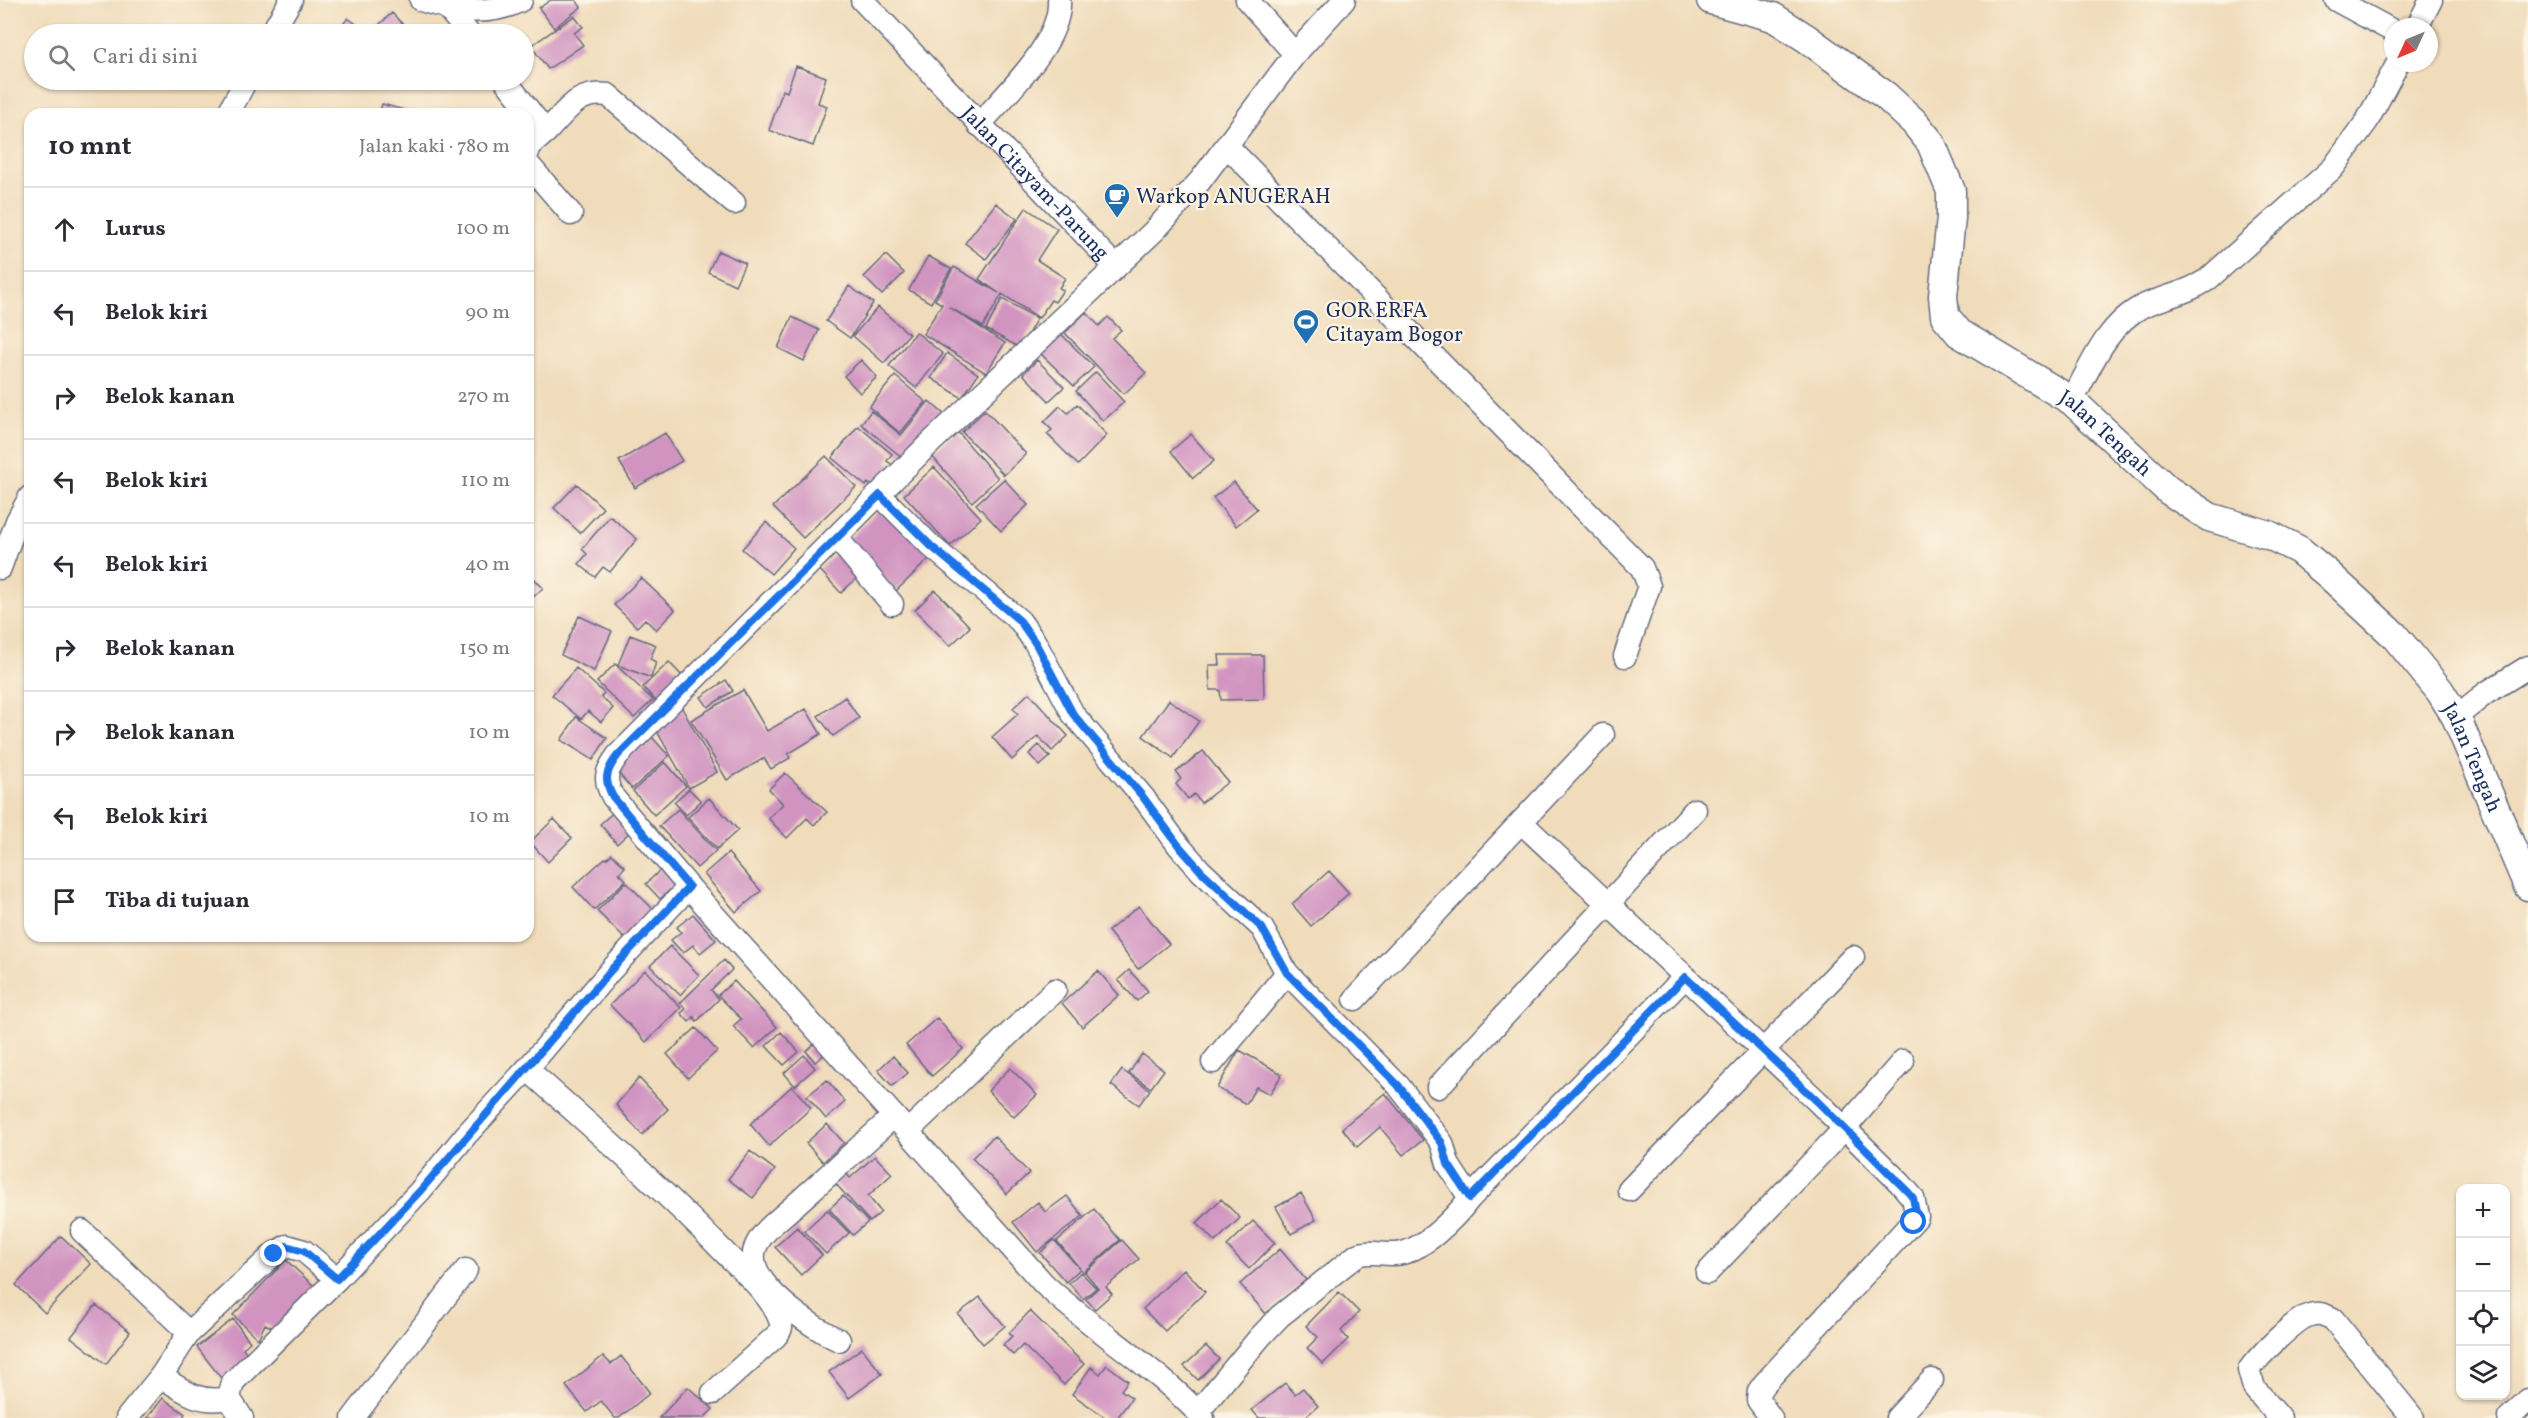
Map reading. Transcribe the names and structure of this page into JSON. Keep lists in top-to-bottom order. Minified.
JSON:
{"streets":{"main road":["Jalan Tengah"],"street":["Jalan Citayam-Parung"]},"places":{"cafe":["Warkop ANUGERAH"],"sports":["GOR ERFA Citayam Bogor"]},"north":"bottom left","page":{"search":"Cari di sini","heading":["10 mnt","Jalan kaki · 780 m"],"list":[["Lurus","100 m"],["Belok kiri","90 m"],["Belok kanan","270 m"],["Belok kiri","110 m"],["Belok kiri","40 m"],["Belok kanan","150 m"],["Belok kanan","10 m"],["Belok kiri","10 m"],"Tiba di tujuan"],"map_buttons":["+","−"]}}
